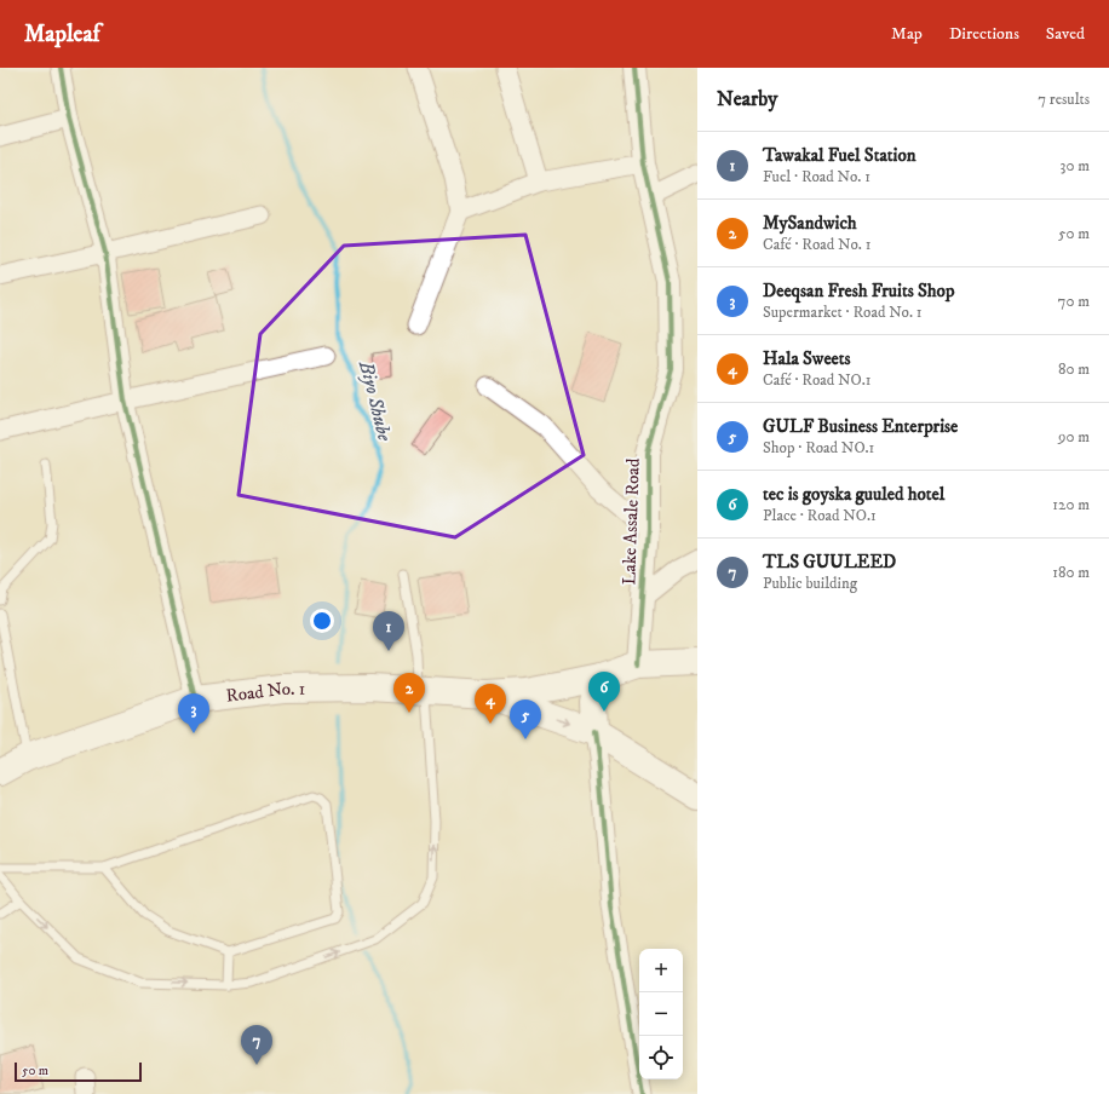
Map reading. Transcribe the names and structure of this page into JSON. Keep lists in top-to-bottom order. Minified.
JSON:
{"streets":{"main road":["Road No. 1"],"street":["Lake Assale Road"]},"water":["Biyo Shube"],"scale_bar":"50 m","page":{"header":"Mapleaf","nav":["Map","Directions","Saved"],"heading":["Nearby","7 results"],"list":[{"mark":"1","name":"Tawakal Fuel Station","note":"Fuel · Road No. 1","value":"30 m"},{"mark":"2","name":"MySandwich","note":"Café · Road No. 1","value":"50 m"},{"mark":"3","name":"Deeqsan Fresh Fruits Shop","note":"Supermarket · Road No. 1","value":"70 m"},{"mark":"4","name":"Hala Sweets","note":"Café · Road NO.1","value":"80 m"},{"mark":"5","name":"GULF Business Enterprise","note":"Shop · Road NO.1","value":"90 m"},{"mark":"6","name":"tec is goyska guuled hotel","note":"Place · Road NO.1","value":"120 m"},{"mark":"7","name":"TLS GUULEED","note":"Public building","value":"180 m"}],"pins":["1","6","2","4","3","5","7"],"map_buttons":["+","−"],"scale":"50 m"}}
